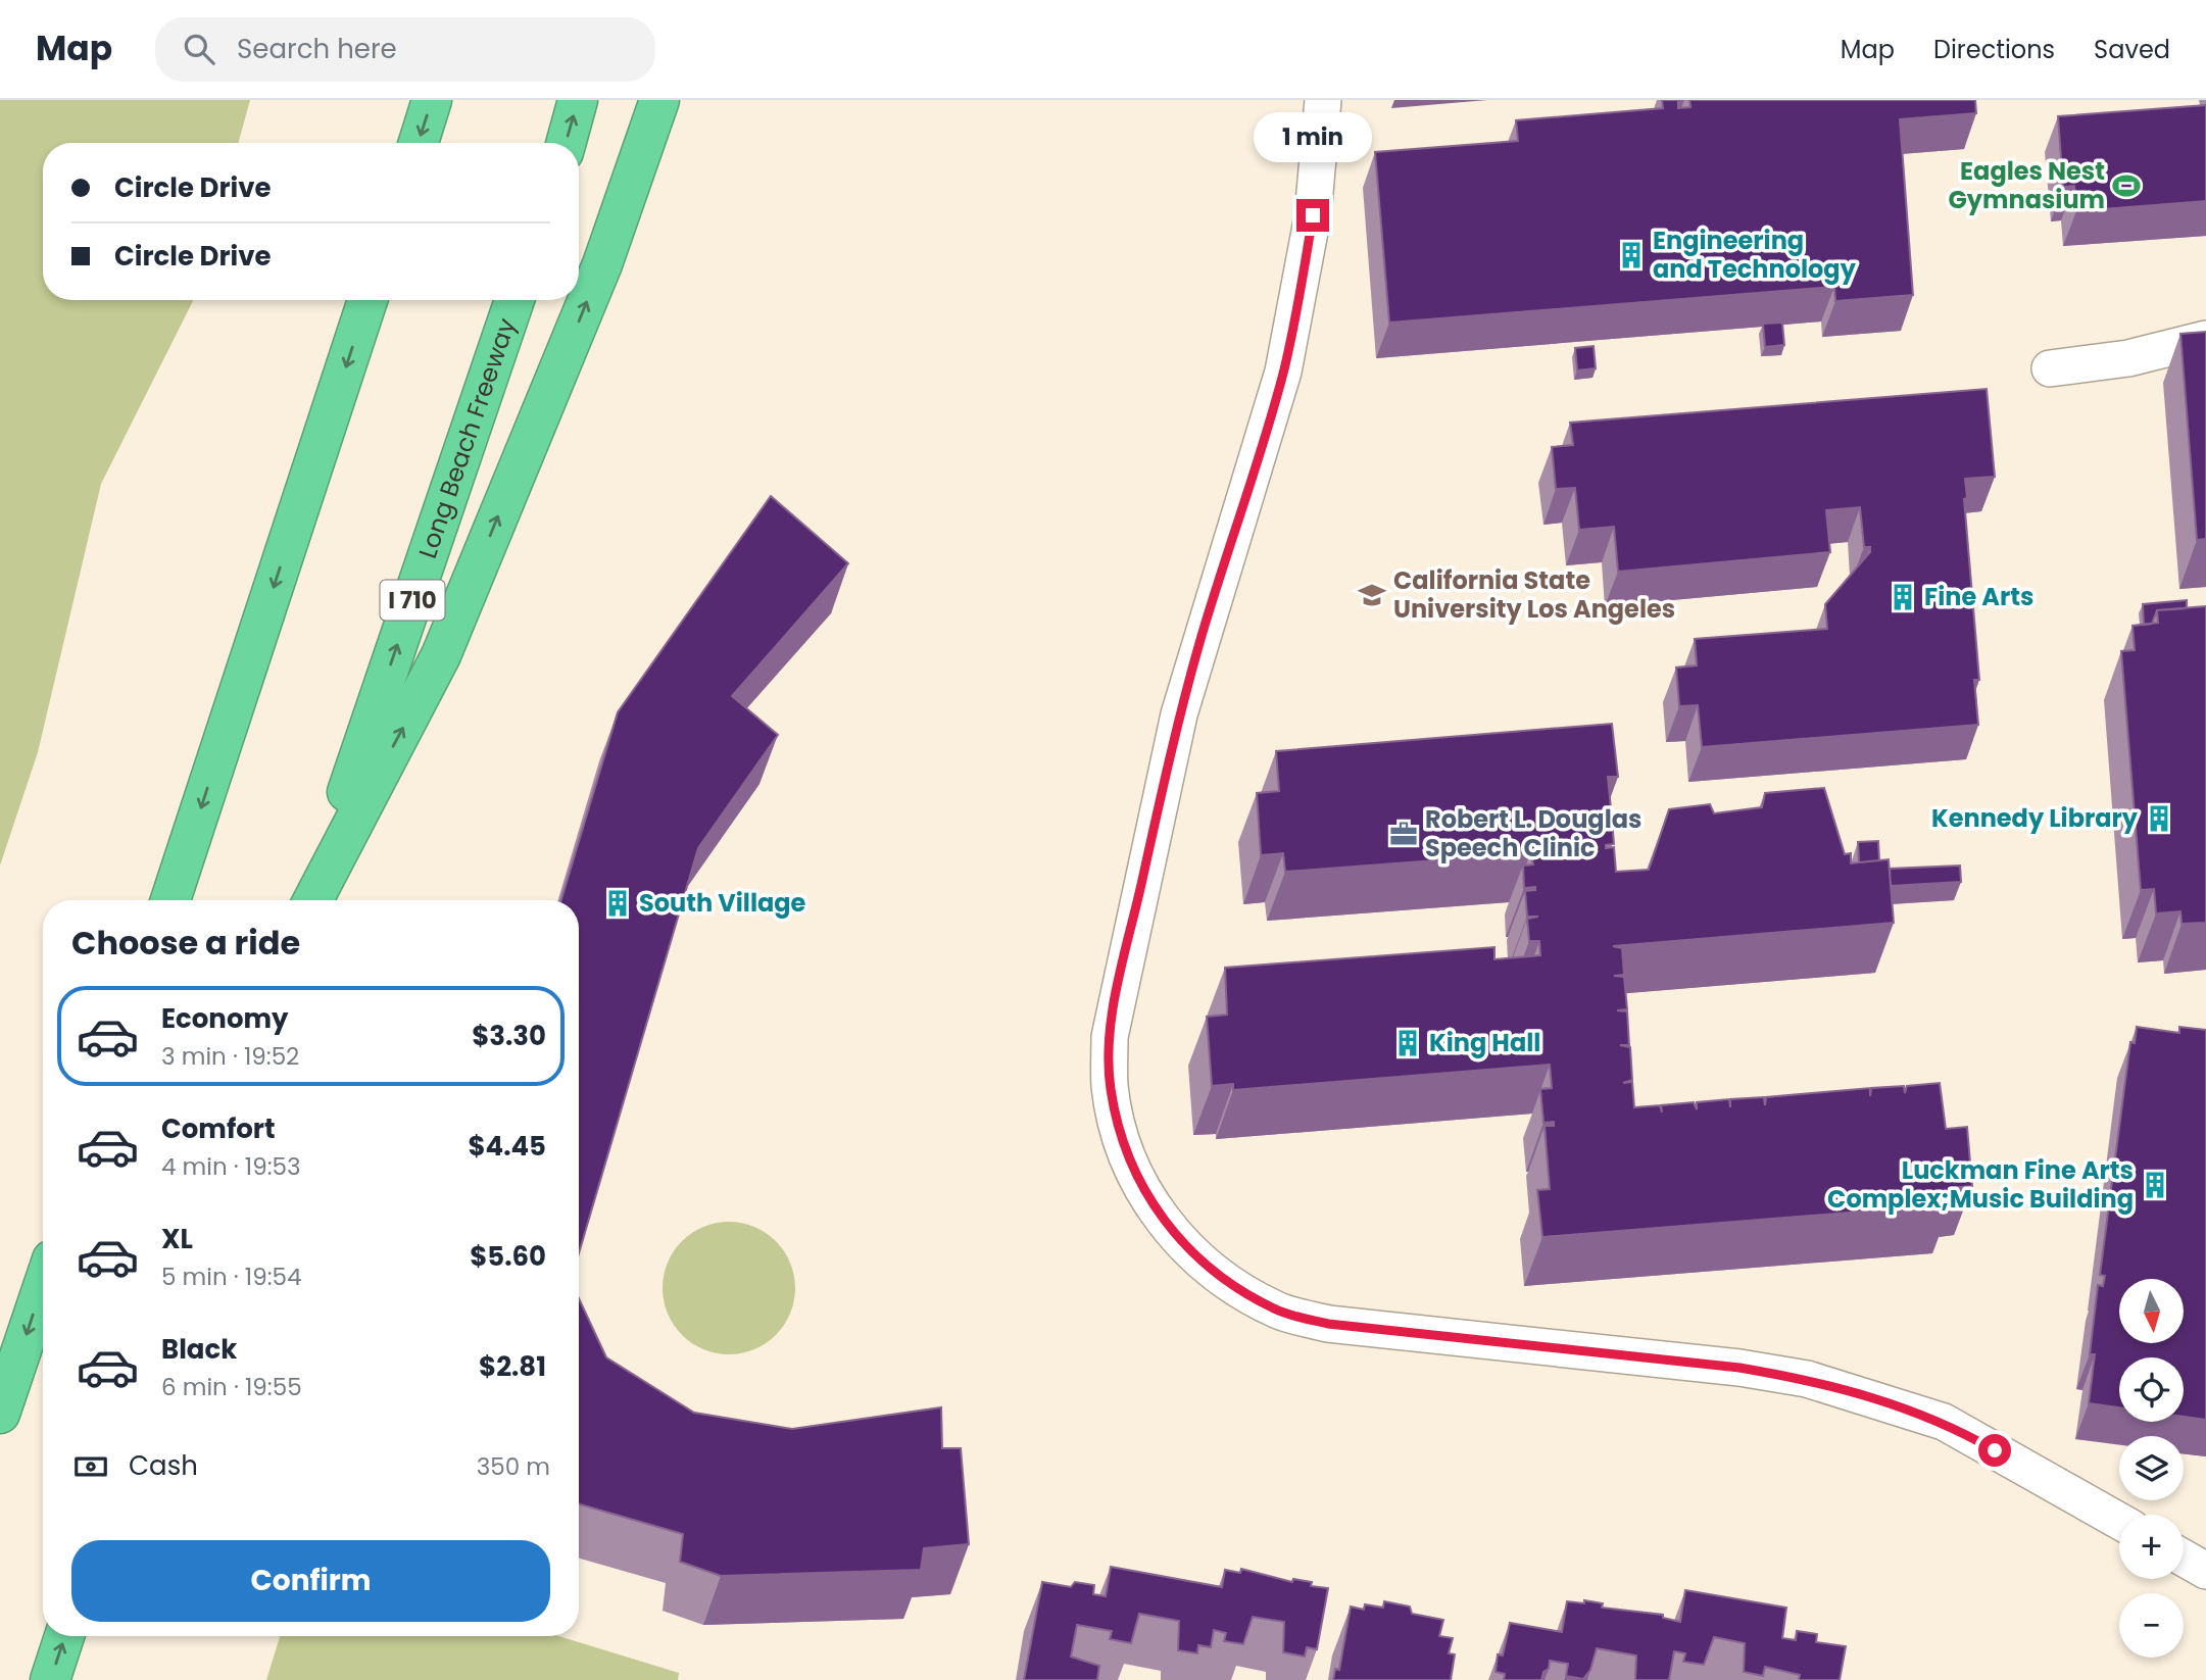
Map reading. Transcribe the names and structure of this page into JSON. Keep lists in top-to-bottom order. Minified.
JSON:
{"streets":{"highway":["Long Beach Freeway","I 710"]},"places":{"sports":["Eagles Nest Gymnasium"],"building":["Engineering and Technology","Fine Arts","Kennedy Library","South Village","King Hall","Luckman Fine Arts Complex;Music Building"],"school or university":["California State University Los Angeles"],"office":["Robert L. Douglas Speech Clinic"]},"north":"bottom","page":{"header":"Map","search":"Search here","nav":["Map","Directions","Saved"],"bubble":"1 min","banner":["Circle Drive","Circle Drive"],"heading":"Choose a ride","list":[{"name":"Economy","note":"3 min · 19:52","value":"$3.30"},{"name":"Comfort","note":"4 min · 19:53","value":"$4.45"},{"name":"XL","note":"5 min · 19:54","value":"$5.60"},{"name":"Black","note":"6 min · 19:55","value":"$2.81"}],"map_buttons":["+","−"],"pay":["Cash","350 m"],"buttons":"Confirm"}}
